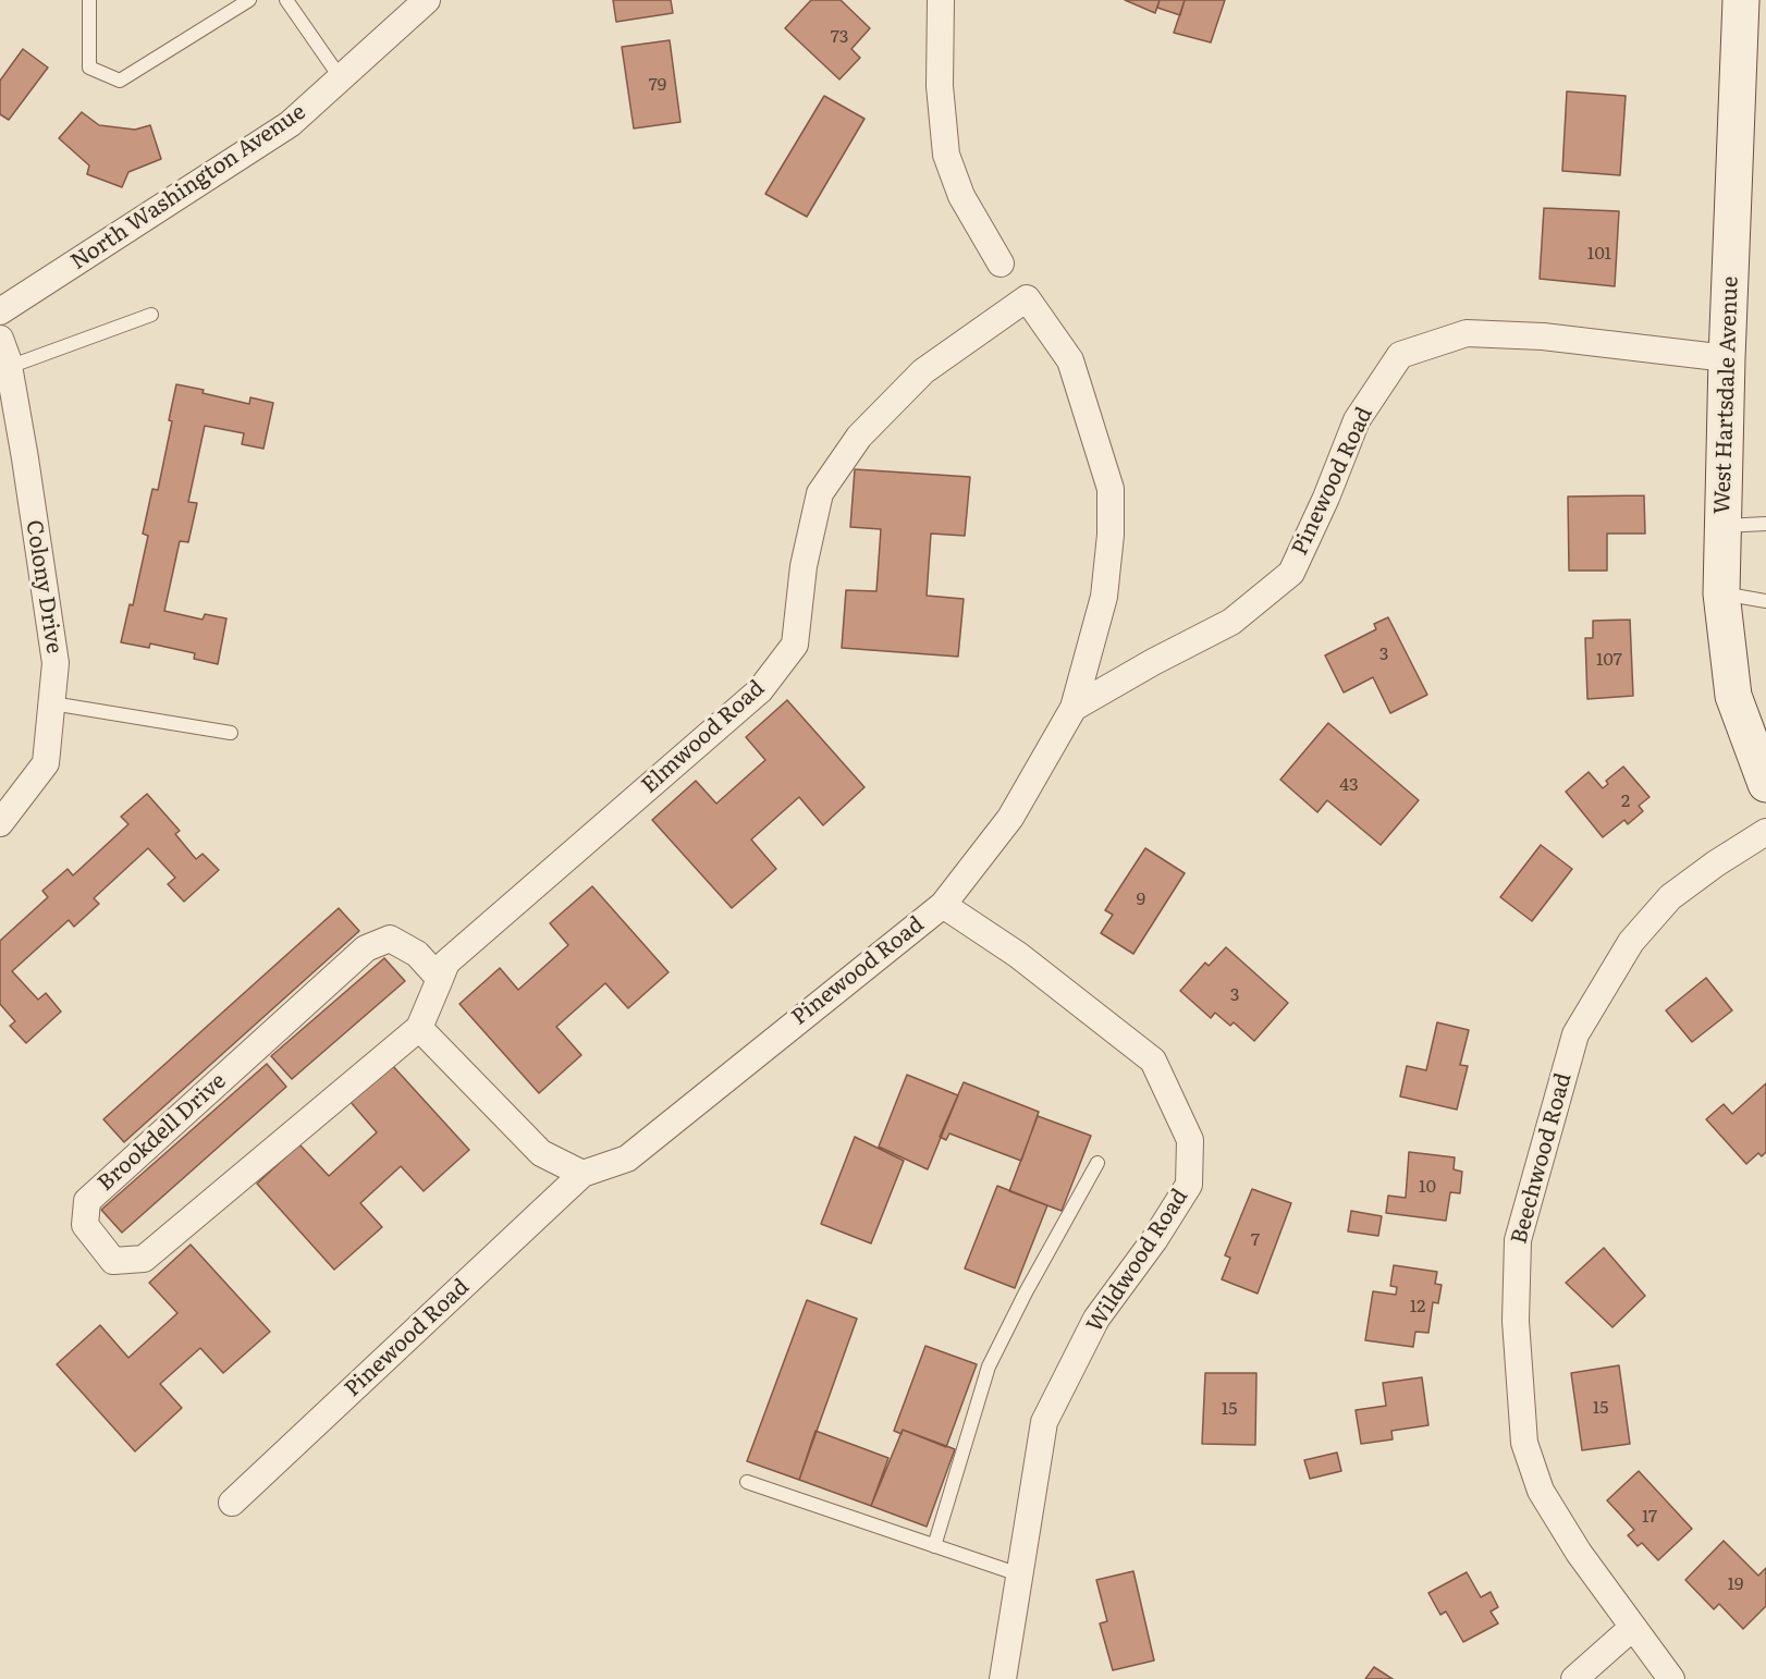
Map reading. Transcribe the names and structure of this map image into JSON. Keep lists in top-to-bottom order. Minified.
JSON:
{"streets":{"main road":["West Hartsdale Avenue"],"street":["North Washington Avenue","Pinewood Road","Colony Drive","Elmwood Road","Brookdell Drive","Beechwood Road","Wildwood Road"]},"crossings":[["West Hartsdale Avenue","Pinewood Road"],["Pinewood Road","Elmwood Road"],["Pinewood Road","Wildwood Road"],["Elmwood Road","Brookdell Drive"]],"house_numbers":["73","79","101","3","107","43","2","9","3","10","7","12","15","15","17","19"]}
